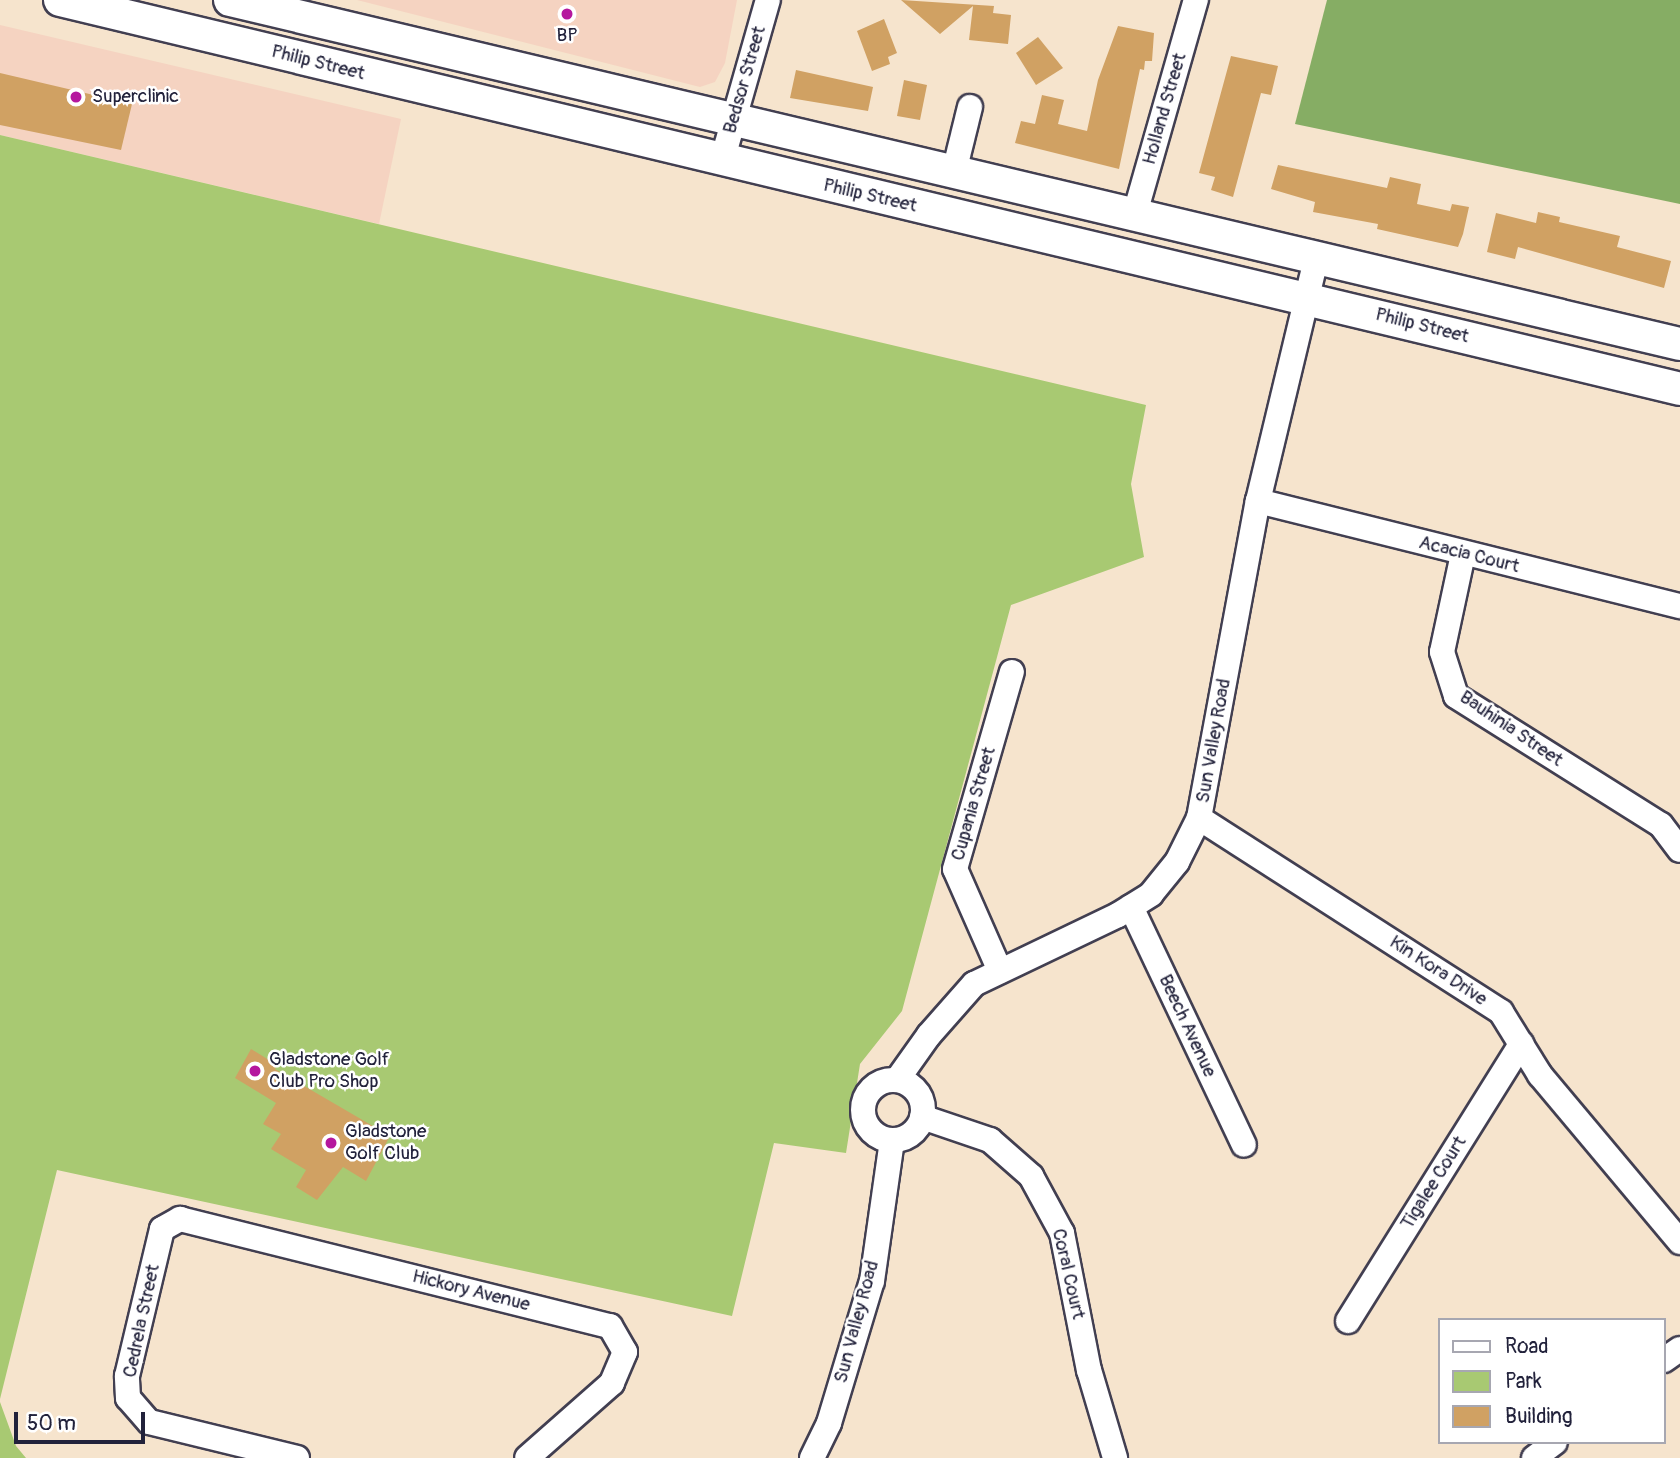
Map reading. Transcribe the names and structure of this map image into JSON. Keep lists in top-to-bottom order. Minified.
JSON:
{"streets":{"main road":["Philip Street"],"street":["Bedsor Street","Holland Street","Acacia Court","Bauhinia Street","Sun Valley Road","Cupania Street","Kin Kora Drive","Beech Avenue","Tigalee Court","Coral Court","Hickory Avenue","Cedrela Street"]},"crossings":[["Philip Street","Bedsor Street"],["Philip Street","Holland Street"],["Philip Street","Sun Valley Road"],["Acacia Court","Bauhinia Street"],["Acacia Court","Sun Valley Road"],["Sun Valley Road","Cupania Street"],["Sun Valley Road","Kin Kora Drive"],["Sun Valley Road","Beech Avenue"],["Sun Valley Road","Coral Court"],["Kin Kora Drive","Tigalee Court"],["Hickory Avenue","Cedrela Street"]],"places":["BP","Superclinic","Gladstone Golf Club Pro Shop","Gladstone Golf Club"],"legend":["Road","Park","Building"],"scale_bar":"50 m"}
